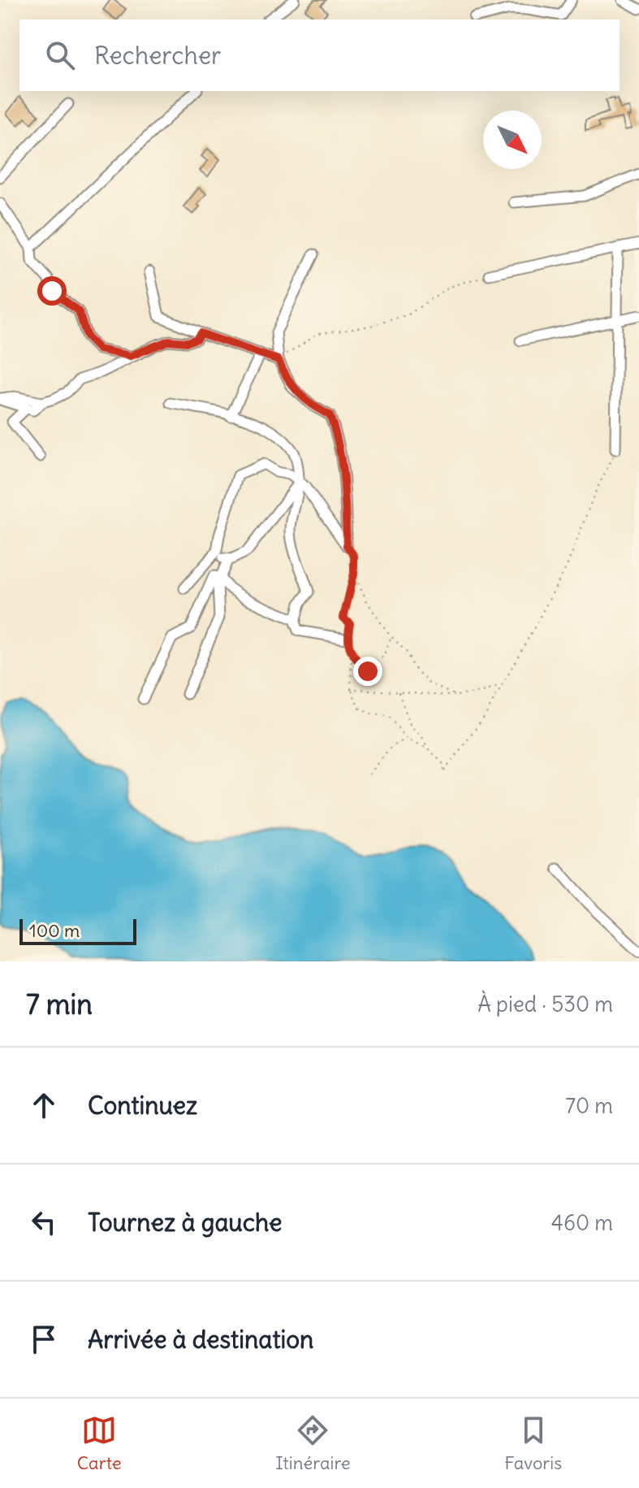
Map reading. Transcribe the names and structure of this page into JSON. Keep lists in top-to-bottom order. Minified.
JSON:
{"scale_bar":"100 m","north":"bottom right","page":{"search":"Rechercher","scale":"100 m","heading":["7 min","À pied · 530 m"],"list":[["Continuez","70 m"],["Tournez à gauche","460 m"],"Arrivée à destination"],"nav":["Carte","Itinéraire","Favoris"]}}
